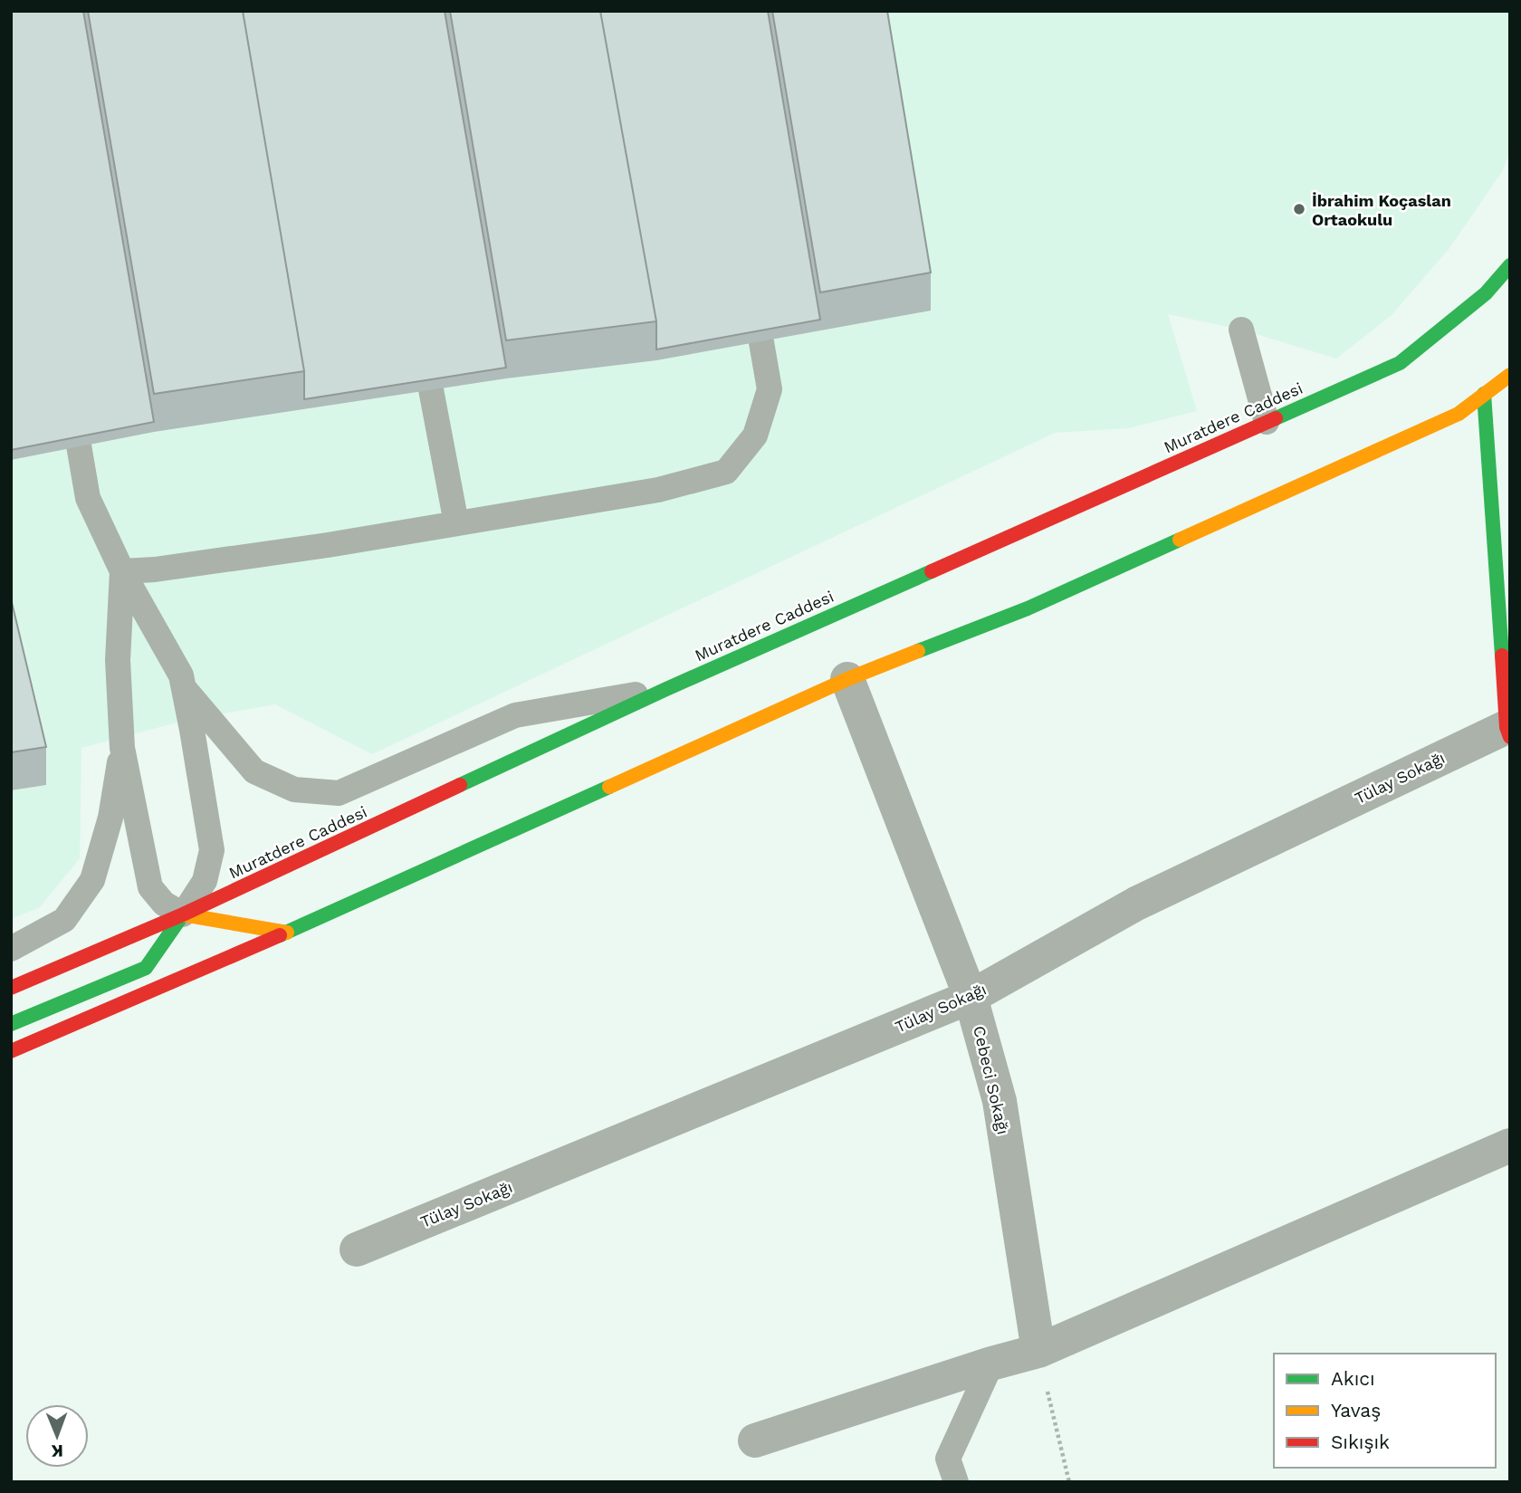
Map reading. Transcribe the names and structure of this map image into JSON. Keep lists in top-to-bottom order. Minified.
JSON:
{"streets":{"main road":["Muratdere Caddesi"],"street":["Tülay Sokağı","Cebeci Sokağı"]},"crossings":[["Tülay Sokağı","Cebeci Sokağı"]],"places":["İbrahim Koçaslan Ortaokulu"],"legend":["Akıcı","Yavaş","Sıkışık"],"north":"bottom"}
